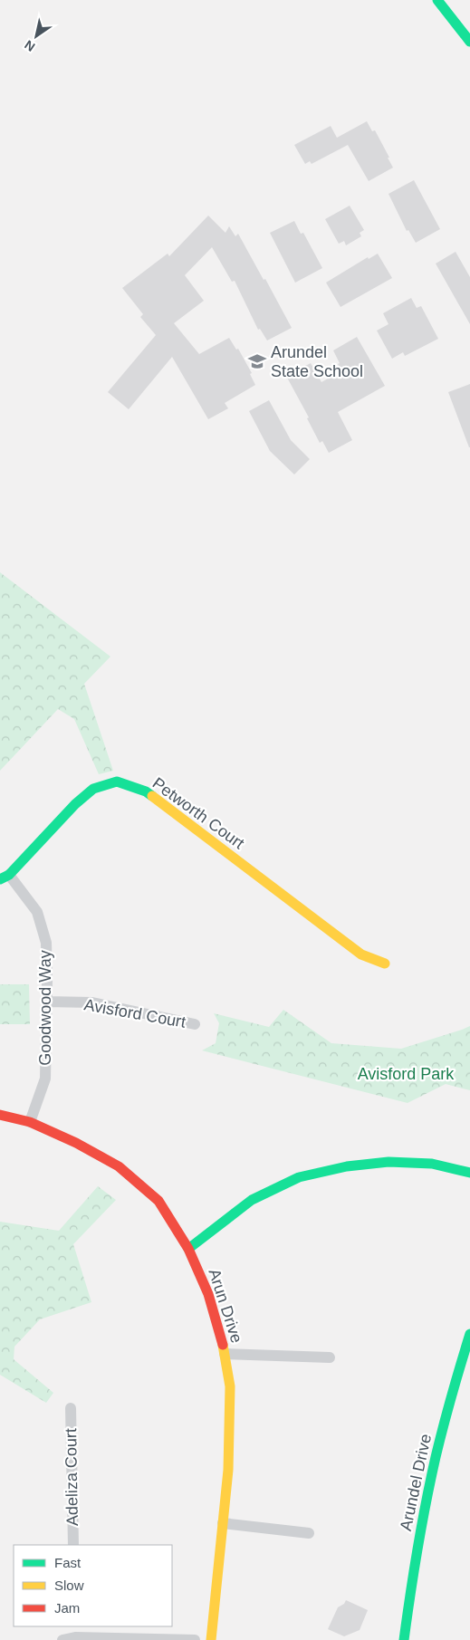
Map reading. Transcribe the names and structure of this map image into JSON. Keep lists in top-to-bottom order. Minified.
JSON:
{"streets":{"street":["Petworth Court","Goodwood Way","Avisford Court","Arun Drive","Adeliza Court","Arundel Drive"]},"crossings":[["Petworth Court","Goodwood Way"],["Goodwood Way","Avisford Court"],["Goodwood Way","Arun Drive"]],"parks":["Avisford Park"],"places":{"school or university":["Arundel State School"]},"legend":["Fast","Slow","Jam"],"north":"bottom left"}
